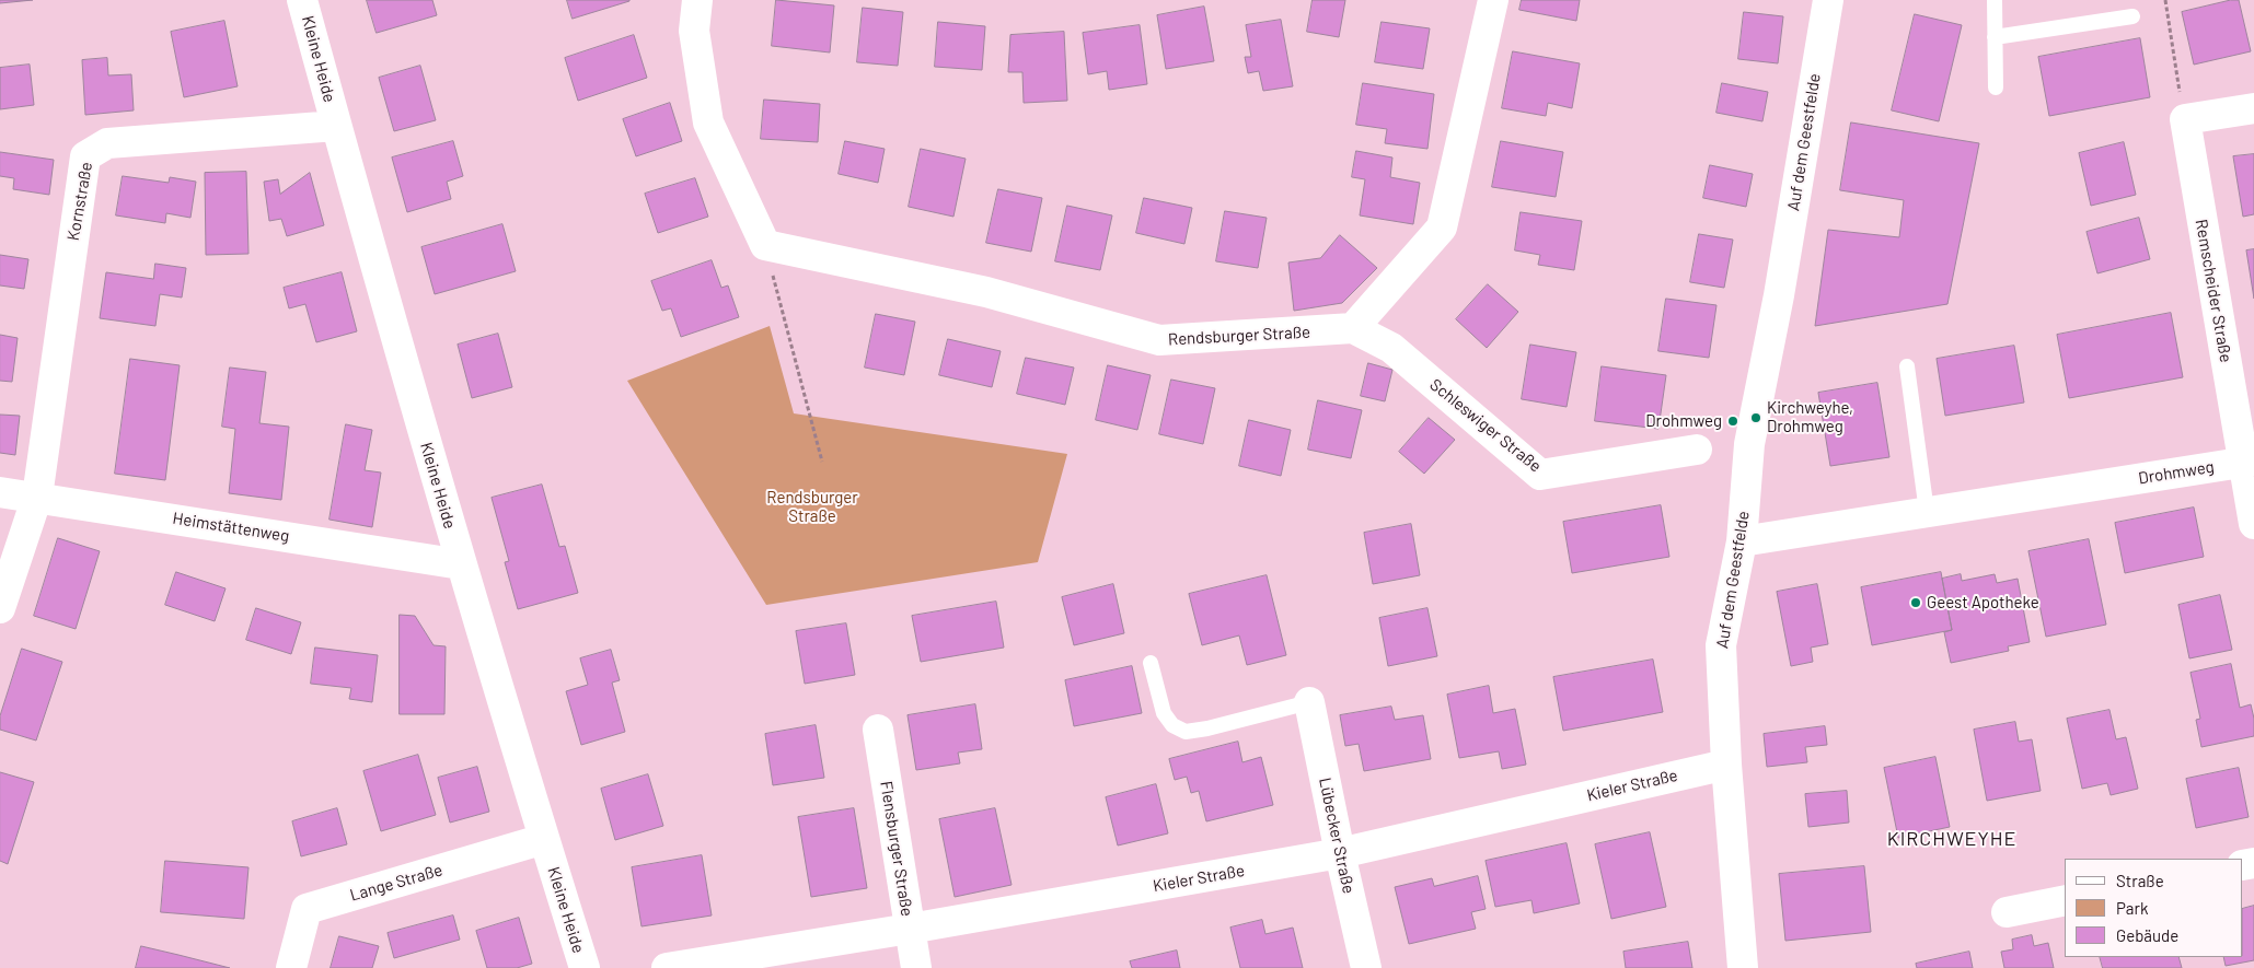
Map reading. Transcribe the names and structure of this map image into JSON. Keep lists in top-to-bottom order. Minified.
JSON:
{"streets":{"street":["Kleine Heide","Auf dem Geestfelde","Kornstraße","Remscheider Straße","Rendsburger Straße","Schleswiger Straße","Drohmweg","Heimstättenweg","Kieler Straße","Lübecker Straße","Flensburger Straße","Lange Straße"]},"crossings":[["Kleine Heide","Kornstraße"],["Kleine Heide","Heimstättenweg"],["Kleine Heide","Lange Straße"],["Auf dem Geestfelde","Drohmweg"],["Auf dem Geestfelde","Kieler Straße"],["Kornstraße","Heimstättenweg"],["Remscheider Straße","Drohmweg"],["Rendsburger Straße","Schleswiger Straße"],["Kieler Straße","Lübecker Straße"],["Kieler Straße","Flensburger Straße"]],"districts":["KIRCHWEYHE"],"parks":["Rendsburger Straße"],"places":["Kirchweyhe, Drohmweg","Drohmweg","Geest Apotheke"],"legend":["Straße","Park","Gebäude"]}
